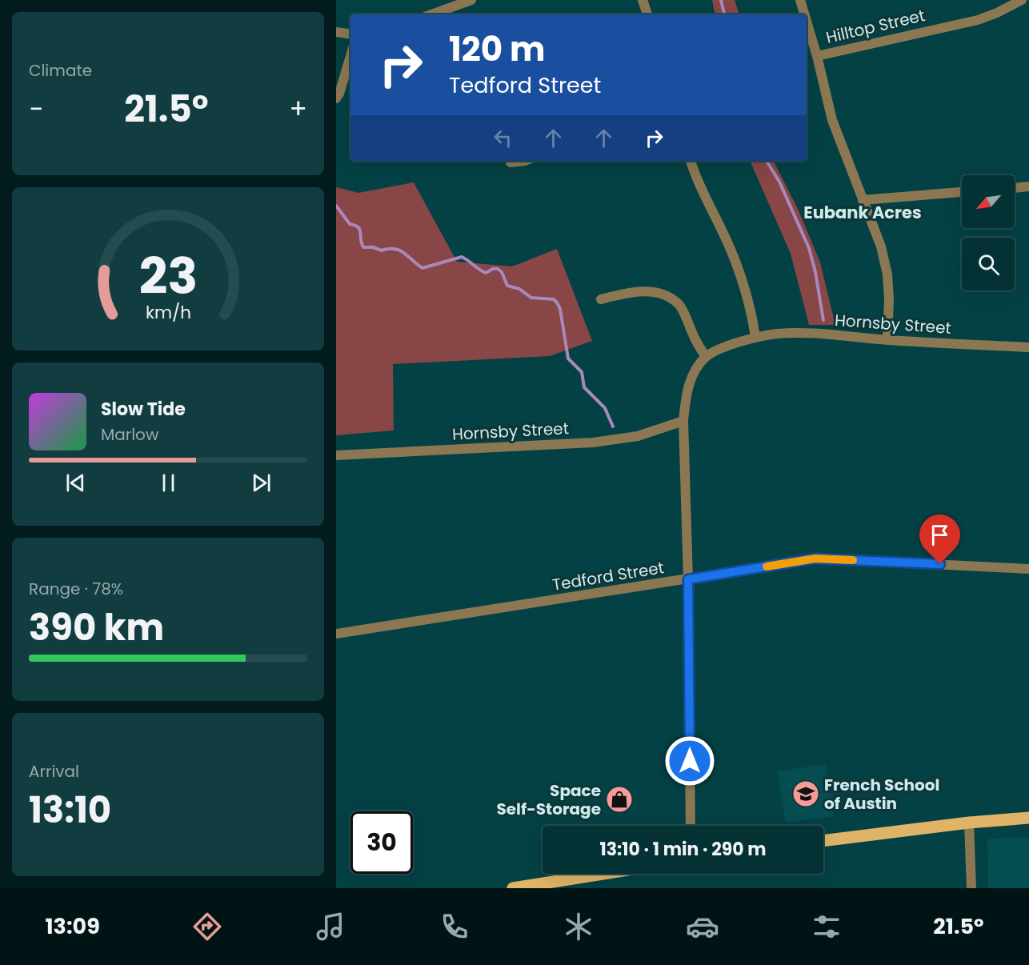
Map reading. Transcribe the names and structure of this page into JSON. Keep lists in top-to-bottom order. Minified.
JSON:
{"streets":{"street":["Hilltop Street","Hornsby Street","Tedford Street"]},"districts":["Eubank Acres"],"places":{"school or university":["French School of Austin"],"shop":["Space Self-Storage"]},"north":"bottom left","page":{"tile":["Climate",["Range · 78%","390 km"],["Arrival","13:10"]],"turn":["120 m","Tedford Street"],"heat":["−","21.5°","+"],"song":["Slow Tide","Marlow"],"limit":"30","trip":"13:10 · 1 min · 290 m","tabs":["13:09","21.5°"],"gauge":["23","km/h"]}}
